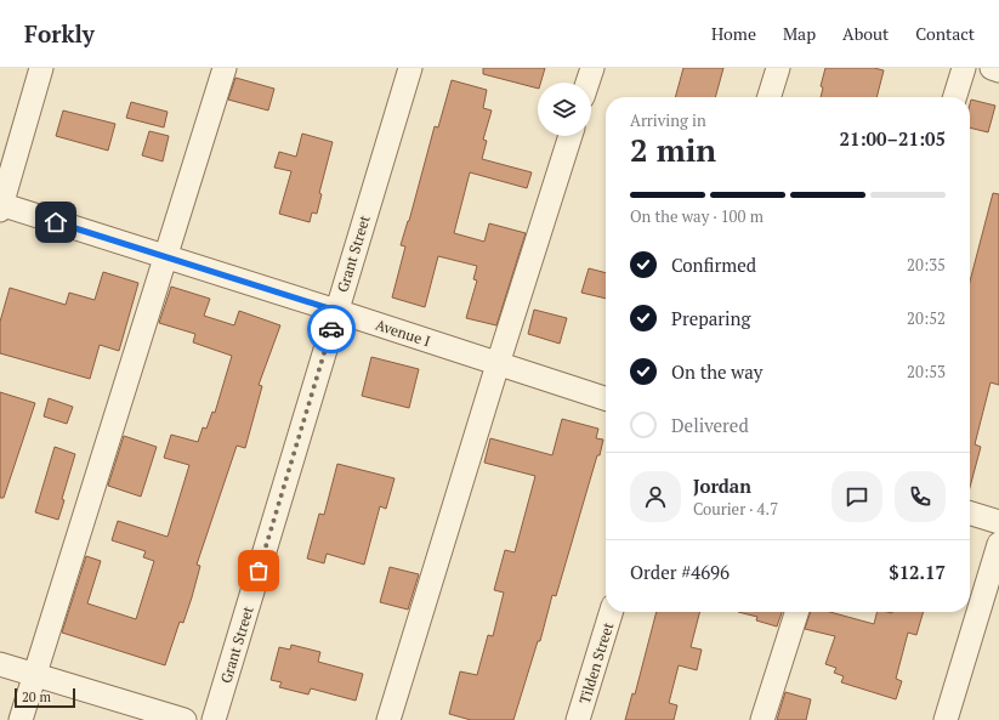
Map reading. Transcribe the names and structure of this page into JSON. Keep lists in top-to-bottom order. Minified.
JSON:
{"streets":{"street":["Grant Street","Avenue I","Tilden Street"]},"crossings":[["Grant Street","Avenue I"]],"scale_bar":"20 m","page":{"header":"Forkly","nav":["Home","Map","About","Contact"],"heading":["2 min","Arriving in","21:00–21:05"],"panel":["Jordan","Courier · 4.7","Order #4696","$12.17"],"bar":"On the way · 100 m","list":[["Confirmed","20:35"],["Preparing","20:52"],["On the way","20:53"],"Delivered"],"scale":"20 m"}}
